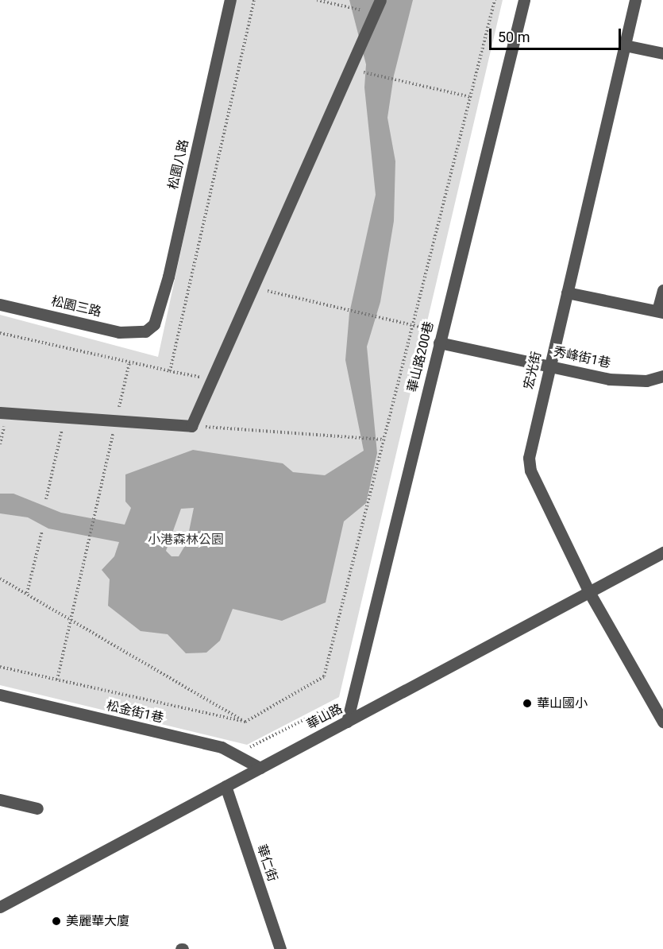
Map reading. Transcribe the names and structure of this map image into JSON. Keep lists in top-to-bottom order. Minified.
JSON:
{"streets":{"street":["松園八路","松園三路","華山路200巷","秀峰街1巷","宏光街","松金街1巷","華山路","華仁街"]},"crossings":[["松園八路","松園三路"],["華山路200巷","秀峰街1巷"],["華山路200巷","華山路"],["秀峰街1巷","宏光街"],["宏光街","華山路"],["松金街1巷","華山路"],["華山路","華仁街"]],"parks":["小港森林公園"],"places":["華山國小","美麗華大廈"],"scale_bar":"50 m"}
